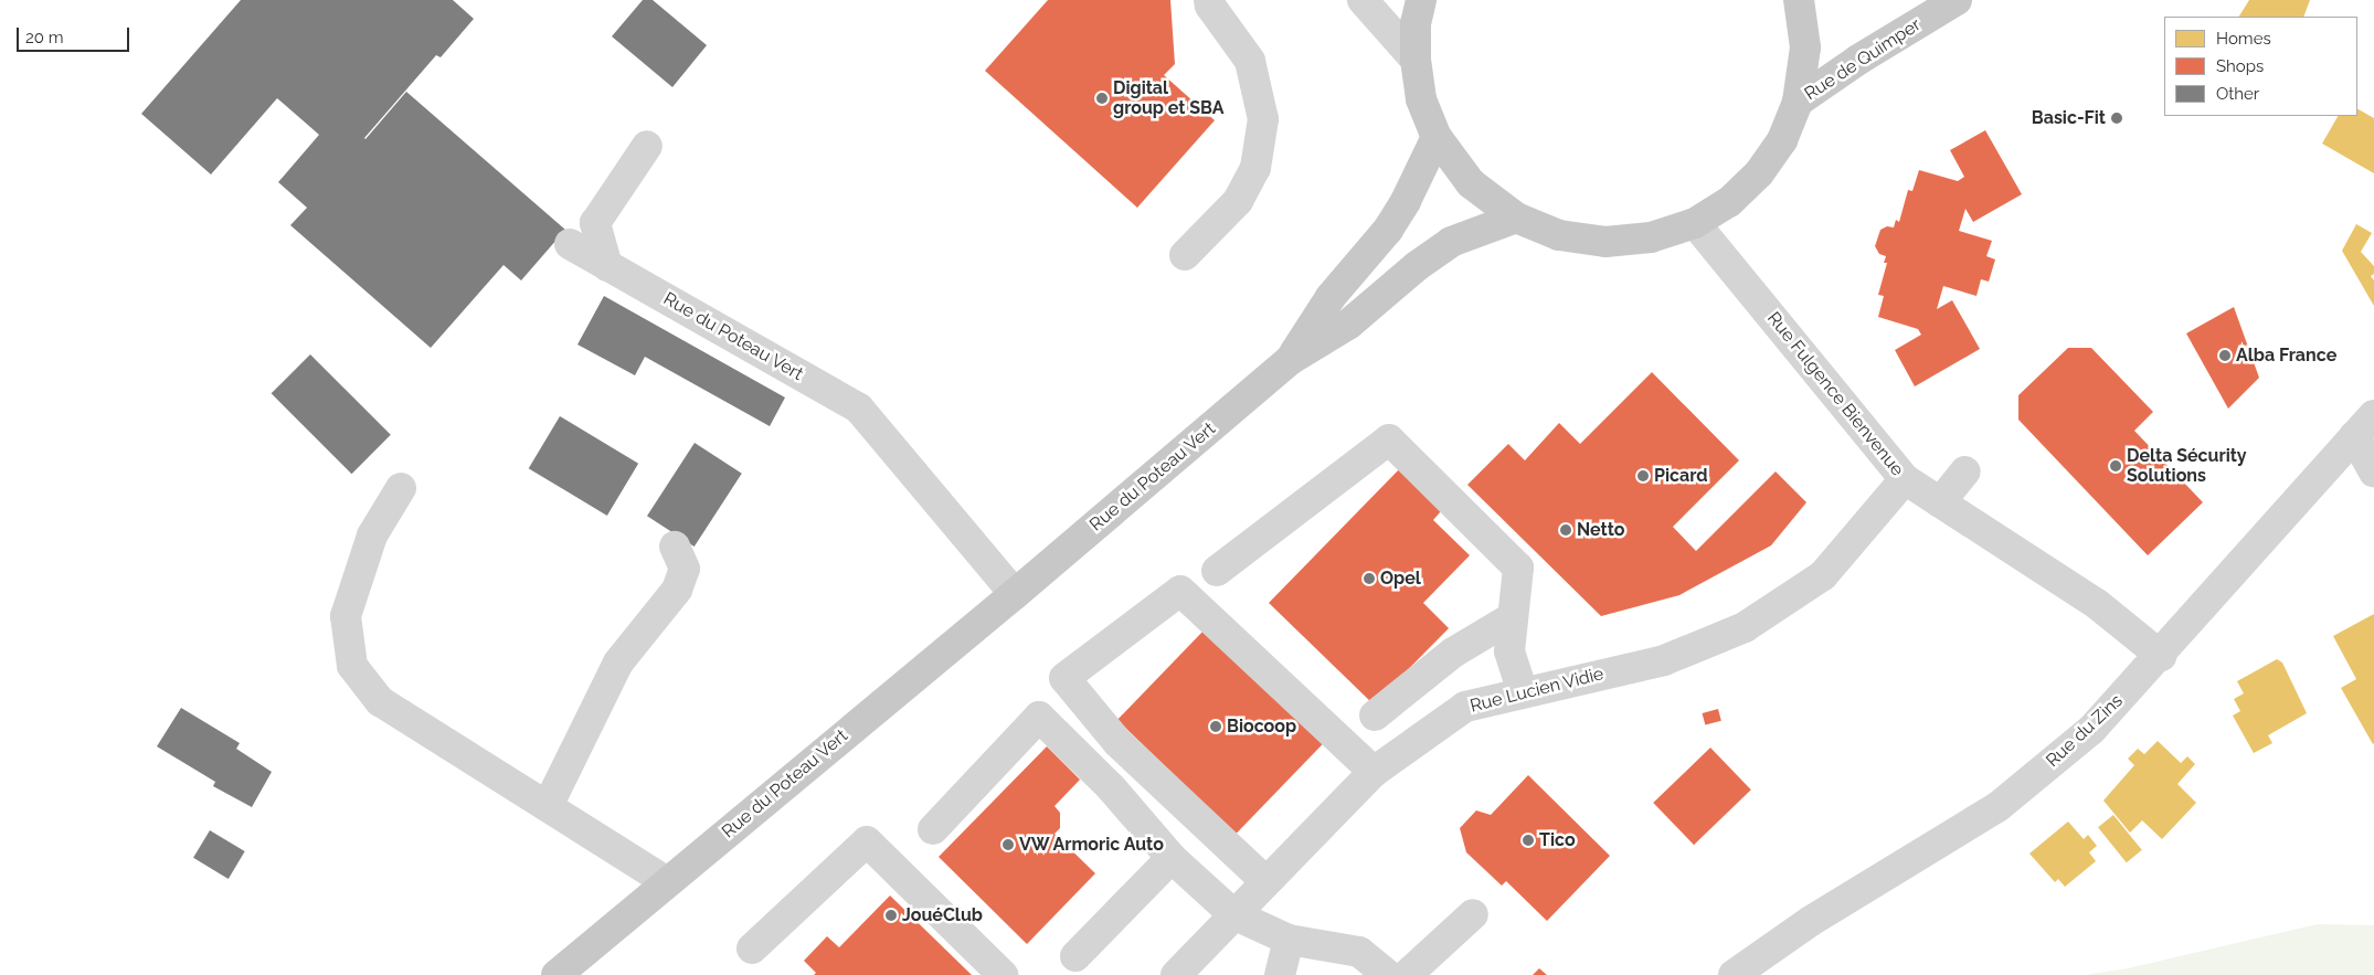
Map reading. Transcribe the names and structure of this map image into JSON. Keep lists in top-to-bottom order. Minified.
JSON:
{"streets":{"main road":["Rue de Quimper","Rue du Poteau Vert"],"street":["Rue Fulgence Bienvenue","Rue Lucien Vidie","Rue du Zins"]},"crossings":[["Rue Fulgence Bienvenue","Rue Lucien Vidie"],["Rue Fulgence Bienvenue","Rue du Zins"]],"places":["Digital group et SBA","Basic-Fit","Alba France","Delta Sécurity Solutions","Picard","Netto","Opel","Biocoop","Tico","VW Armoric Auto","JouéClub"],"legend":["Homes","Shops","Other"],"scale_bar":"20 m"}
